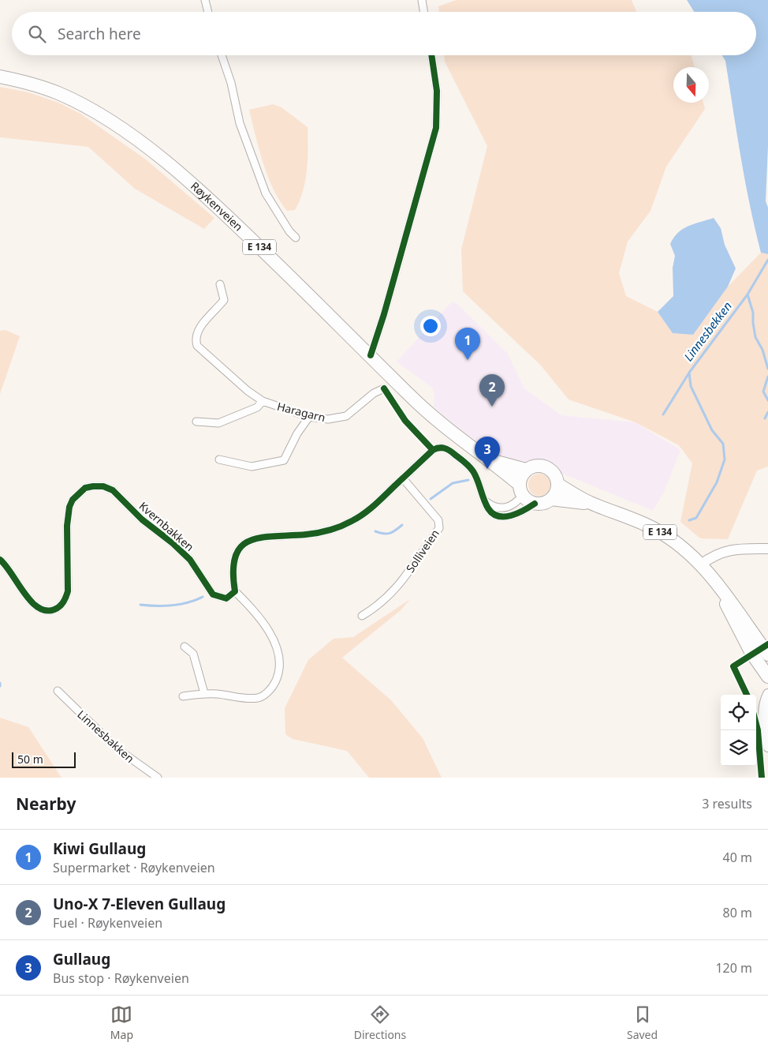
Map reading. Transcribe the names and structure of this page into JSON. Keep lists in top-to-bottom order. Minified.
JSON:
{"streets":{"highway":["Røykenveien","E 134"],"street":["Haragarn","Kvernbakken","Solliveien","Linnesbakken"]},"crossings":[["Røykenveien","E 134"]],"water":["Linnesbekken"],"scale_bar":"50 m","north":"bottom","page":{"search":"Search here","pins":["1","2","3"],"scale":"50 m","heading":["Nearby","3 results"],"list":[{"mark":"1","name":"Kiwi Gullaug","note":"Supermarket · Røykenveien","value":"40 m"},{"mark":"2","name":"Uno-X 7-Eleven Gullaug","note":"Fuel · Røykenveien","value":"80 m"},{"mark":"3","name":"Gullaug","note":"Bus stop · Røykenveien","value":"120 m"}],"nav":["Map","Directions","Saved"]}}
